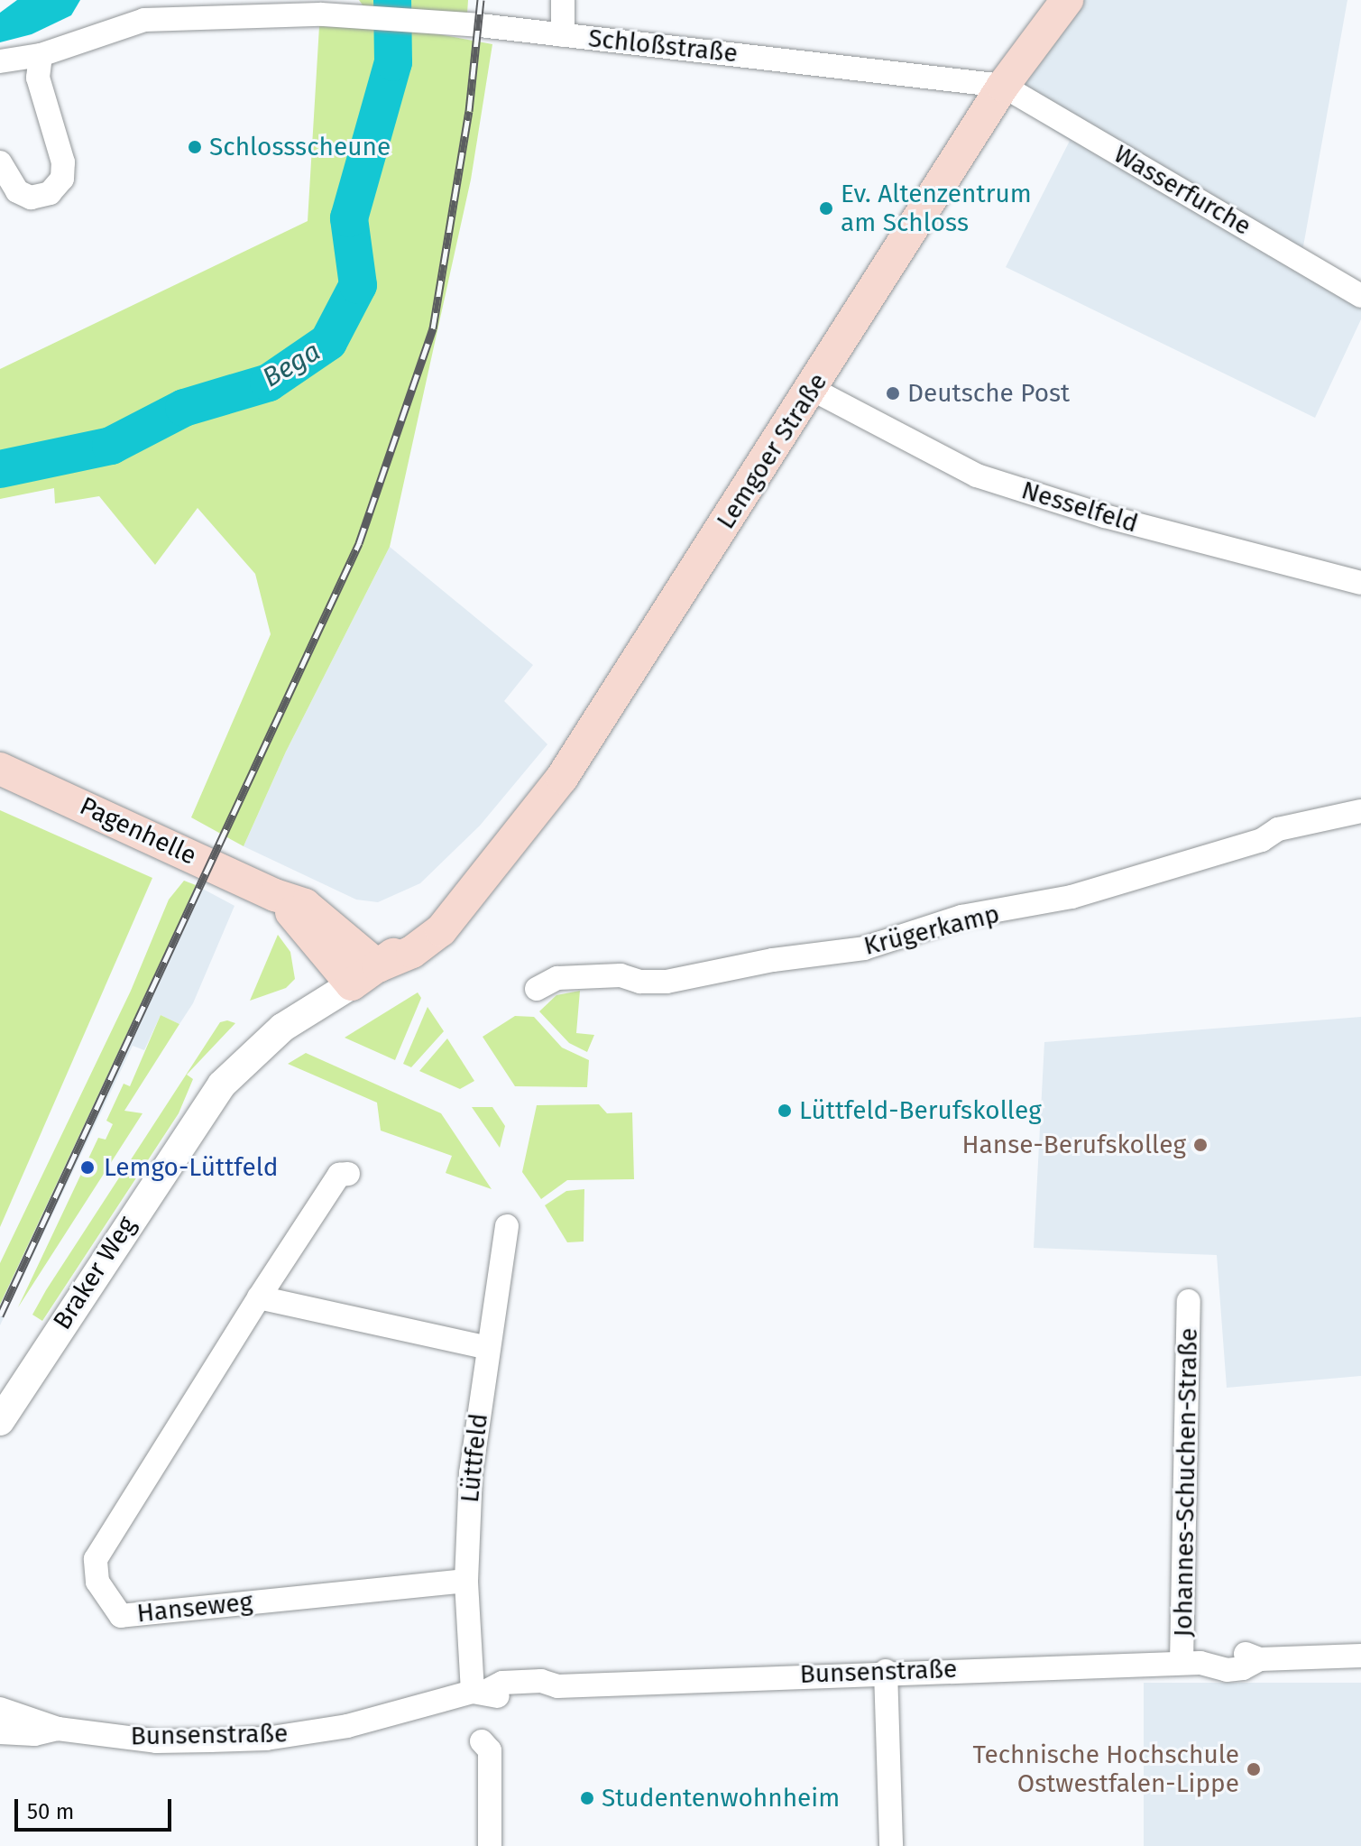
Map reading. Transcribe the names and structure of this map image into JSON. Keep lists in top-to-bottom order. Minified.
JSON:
{"streets":{"main road":["Lemgoer Straße","Pagenhelle"],"street":["Schloßstraße","Wasserfurche","Nesselfeld","Krügerkamp","Braker Weg","Lüttfeld","Johannes-Schuchen-Straße","Hanseweg","Bunsenstraße"]},"crossings":[["Schloßstraße","Wasserfurche"],["Schloßstraße","Lemgoer Straße"],["Wasserfurche","Lemgoer Straße"],["Lemgoer Straße","Nesselfeld"],["Lemgoer Straße","Pagenhelle"],["Lemgoer Straße","Braker Weg"],["Pagenhelle","Braker Weg"],["Lüttfeld","Hanseweg"],["Lüttfeld","Bunsenstraße"],["Johannes-Schuchen-Straße","Bunsenstraße"]],"water":["Bega"],"places":["Schlossscheune","Ev. Altenzentrum am Schloss","Deutsche Post","Lüttfeld-Berufskolleg","Hanse-Berufskolleg","Lemgo-Lüttfeld","Technische Hochschule Ostwestfalen-Lippe","Studentenwohnheim"],"scale_bar":"50 m"}
